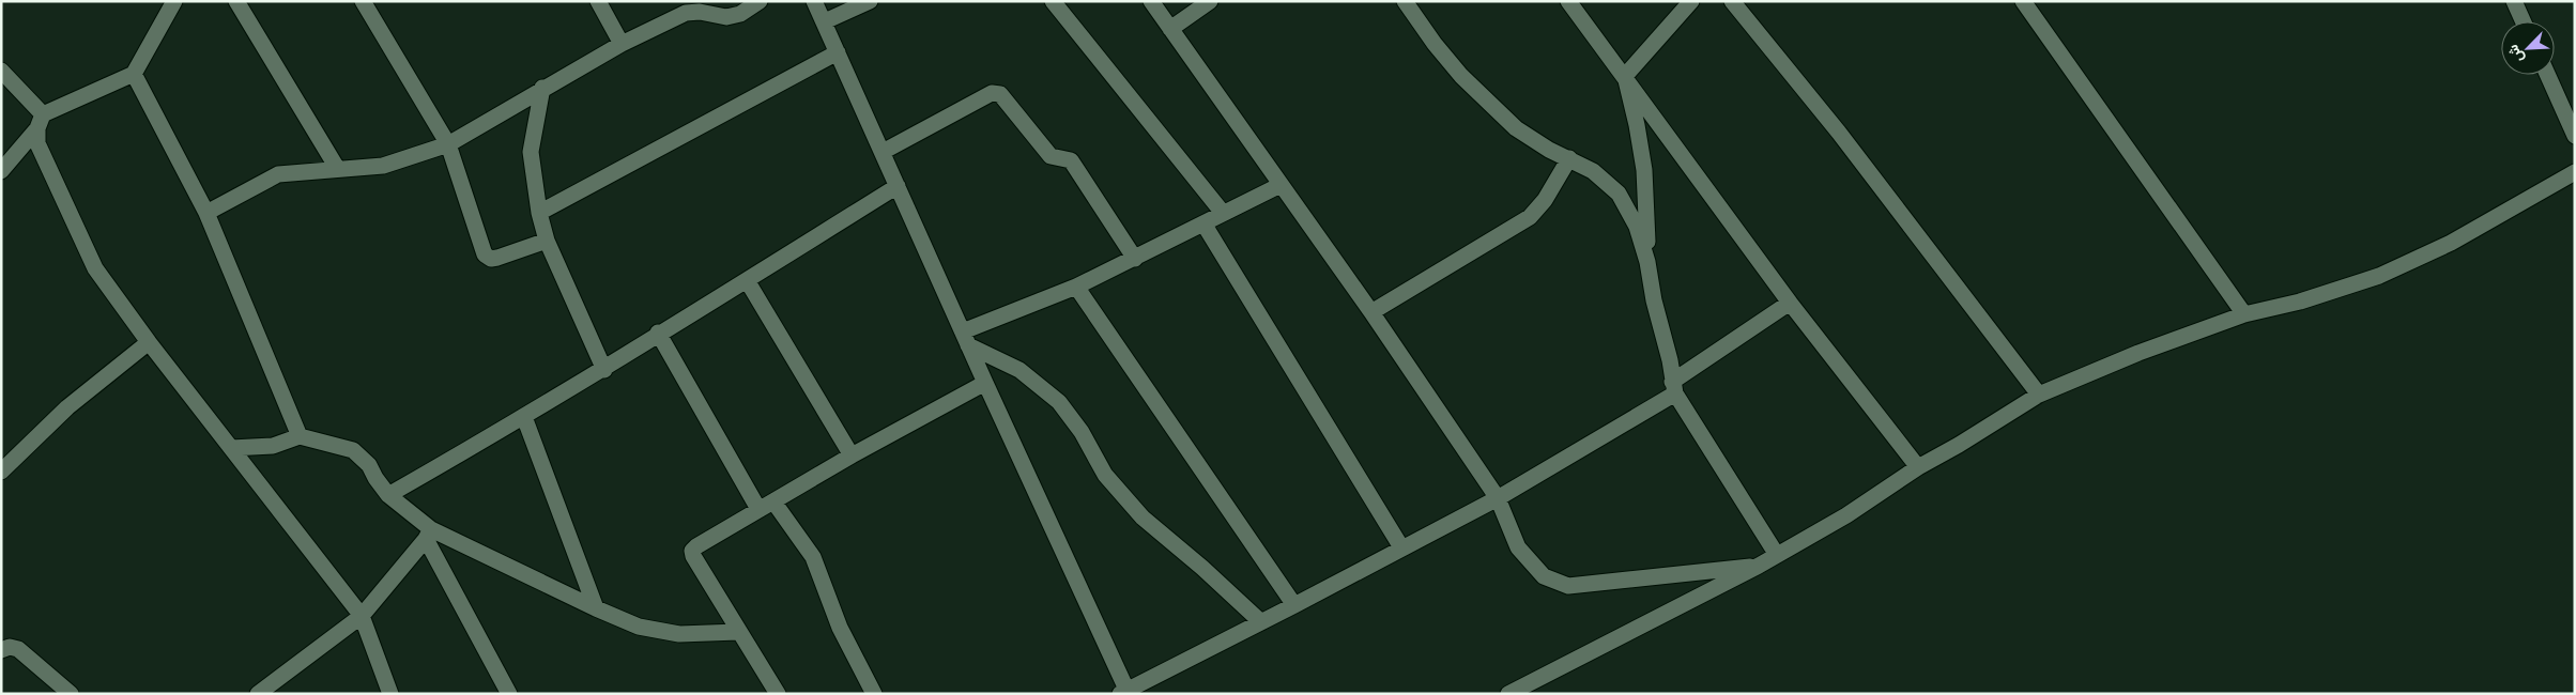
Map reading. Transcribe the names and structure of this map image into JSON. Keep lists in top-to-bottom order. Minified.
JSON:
{"north":"bottom left"}
